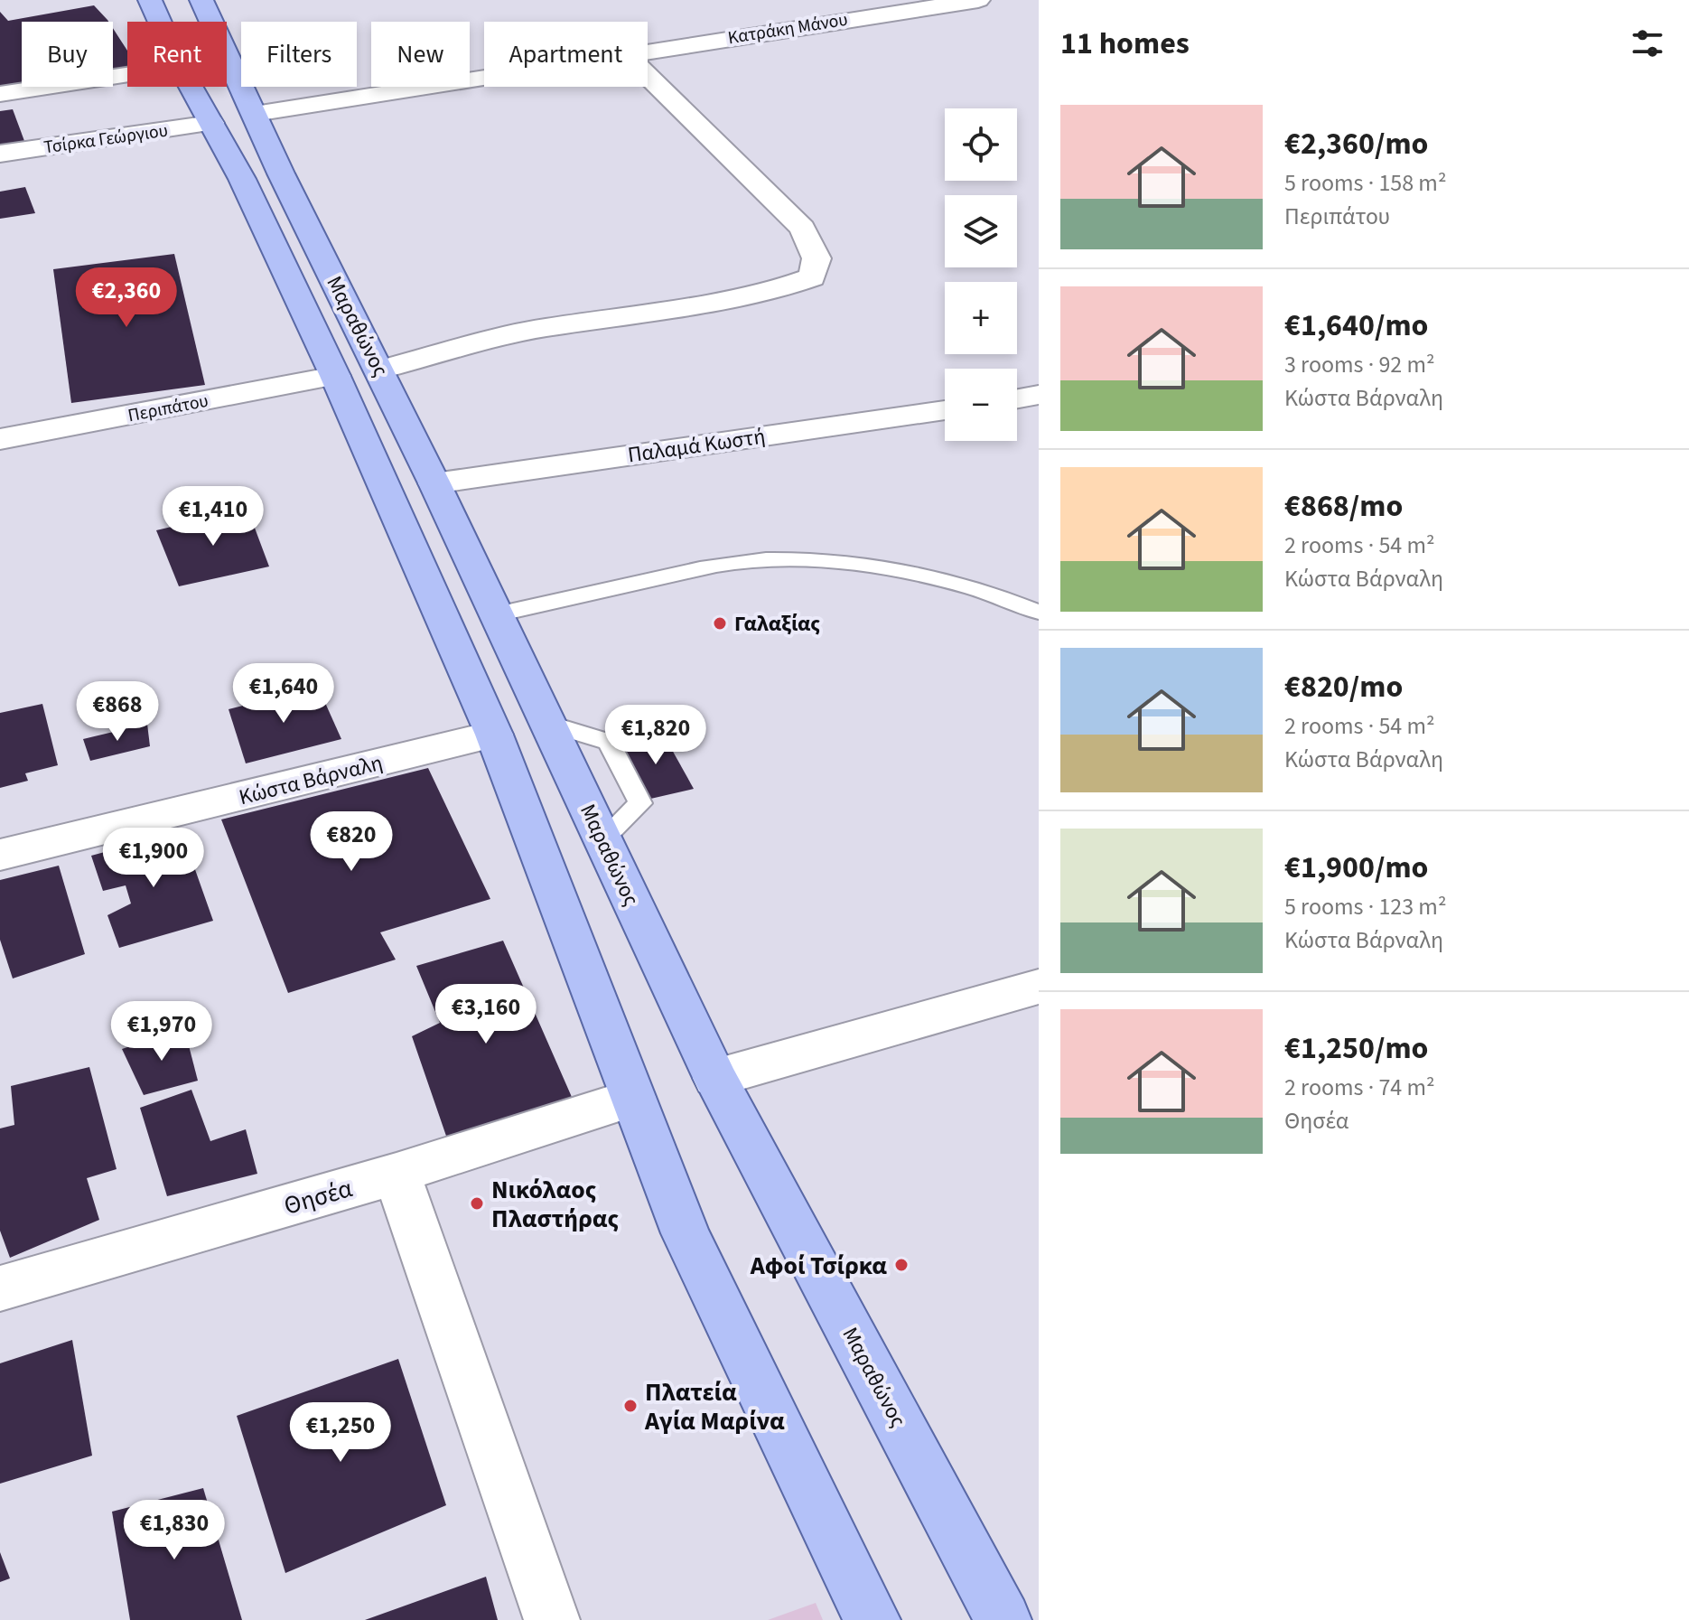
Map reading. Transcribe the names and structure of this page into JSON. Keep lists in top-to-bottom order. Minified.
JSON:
{"streets":{"main road":["Μαραθώνος"],"street":["Κατράκη Μάνου","Τσίρκα Γεώργιου","Περιπάτου","Παλαμά Κωστή","Κώστα Βάρναλη","Θησέα"]},"crossings":[["Κατράκη Μάνου","Μαραθώνος"],["Τσίρκα Γεώργιου","Μαραθώνος"],["Μαραθώνος","Περιπάτου"],["Μαραθώνος","Παλαμά Κωστή"],["Μαραθώνος","Κώστα Βάρναλη"],["Μαραθώνος","Θησέα"]],"places":["Γαλαξίας","Νικόλαος Πλαστήρας","Αφοί Τσίρκα","Πλατεία Αγία Μαρίνα"],"page":{"heading":"11 homes","chip":["Buy","Rent","Filters","New","Apartment"],"list":[{"name":"€2,360/mo","note":"5 rooms · 158 m² · Περιπάτου"},{"name":"€1,640/mo","note":"3 rooms · 92 m² · Κώστα Βάρναλη"},{"name":"€868/mo","note":"2 rooms · 54 m² · Κώστα Βάρναλη"},{"name":"€820/mo","note":"2 rooms · 54 m² · Κώστα Βάρναλη"},{"name":"€1,900/mo","note":"5 rooms · 123 m² · Κώστα Βάρναλη"},{"name":"€1,250/mo","note":"2 rooms · 74 m² · Θησέα"}],"map_buttons":["+","−"],"price":["€2,360","€1,410","€1,640","€868","€1,820","€820","€1,900","€3,160","€1,970","€1,250","€1,830"]}}
